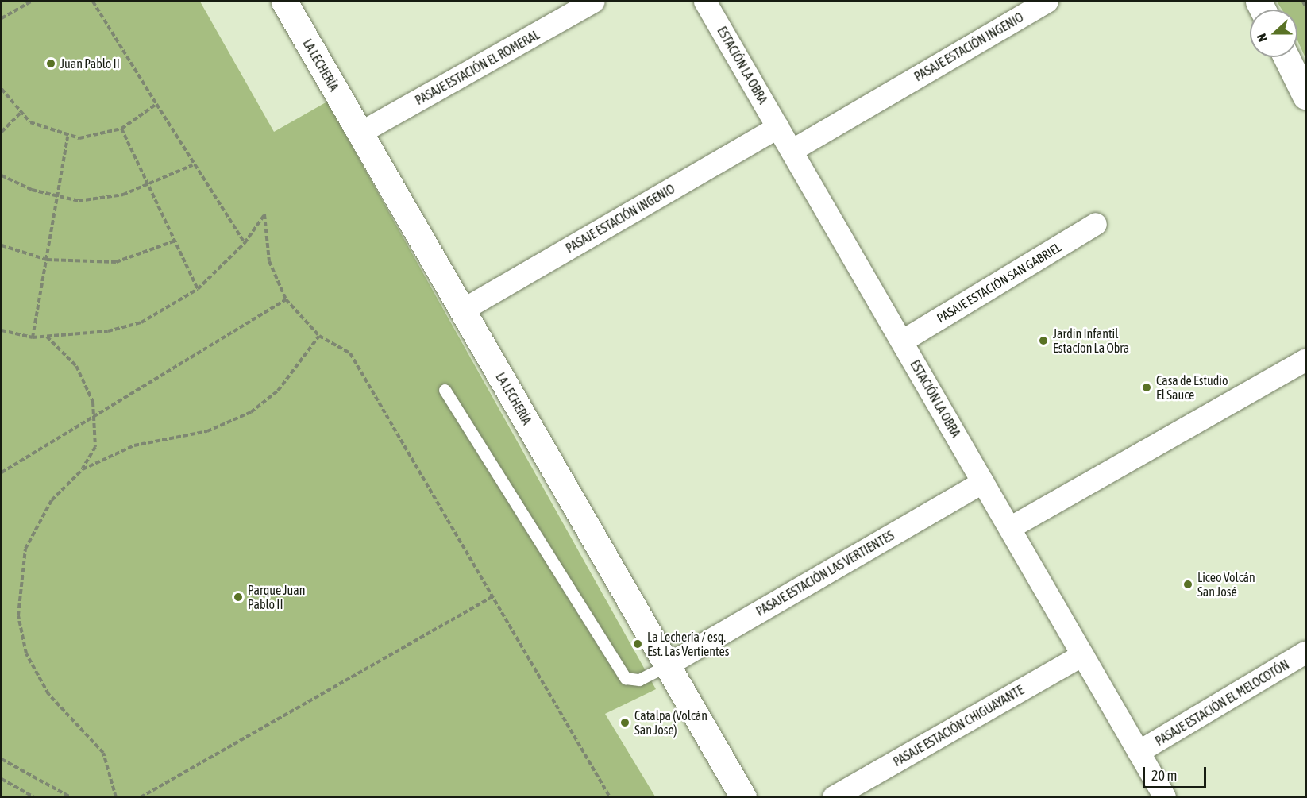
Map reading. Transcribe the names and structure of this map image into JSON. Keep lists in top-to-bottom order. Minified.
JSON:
{"streets":{"street":["PASAJE ESTACIÓN INGENIO","LA LECHERÍA","ESTACIÓN LA OBRA","PASAJE ESTACIÓN EL ROMERAL","PASAJE ESTACIÓN SAN GABRIEL","PASAJE ESTACIÓN LAS VERTIENTES","PASAJE ESTACIÓN EL MELOCOTÓN","PASAJE ESTACIÓN CHIGUAYANTE"]},"crossings":[["PASAJE ESTACIÓN INGENIO","LA LECHERÍA"],["PASAJE ESTACIÓN INGENIO","ESTACIÓN LA OBRA"],["LA LECHERÍA","PASAJE ESTACIÓN EL ROMERAL"],["LA LECHERÍA","PASAJE ESTACIÓN LAS VERTIENTES"],["ESTACIÓN LA OBRA","PASAJE ESTACIÓN SAN GABRIEL"],["ESTACIÓN LA OBRA","PASAJE ESTACIÓN LAS VERTIENTES"],["ESTACIÓN LA OBRA","PASAJE ESTACIÓN EL MELOCOTÓN"],["ESTACIÓN LA OBRA","PASAJE ESTACIÓN CHIGUAYANTE"]],"places":["Juan Pablo II","Jardin Infantil Estacíon La Obra","Casa de Estudio El Sauce","Liceo Volcán San José","Parque Juan Pablo II","La Lechería / esq. Est. Las Vertientes","Catalpa (Volcán San Jose)"],"scale_bar":"20 m","north":"left"}
